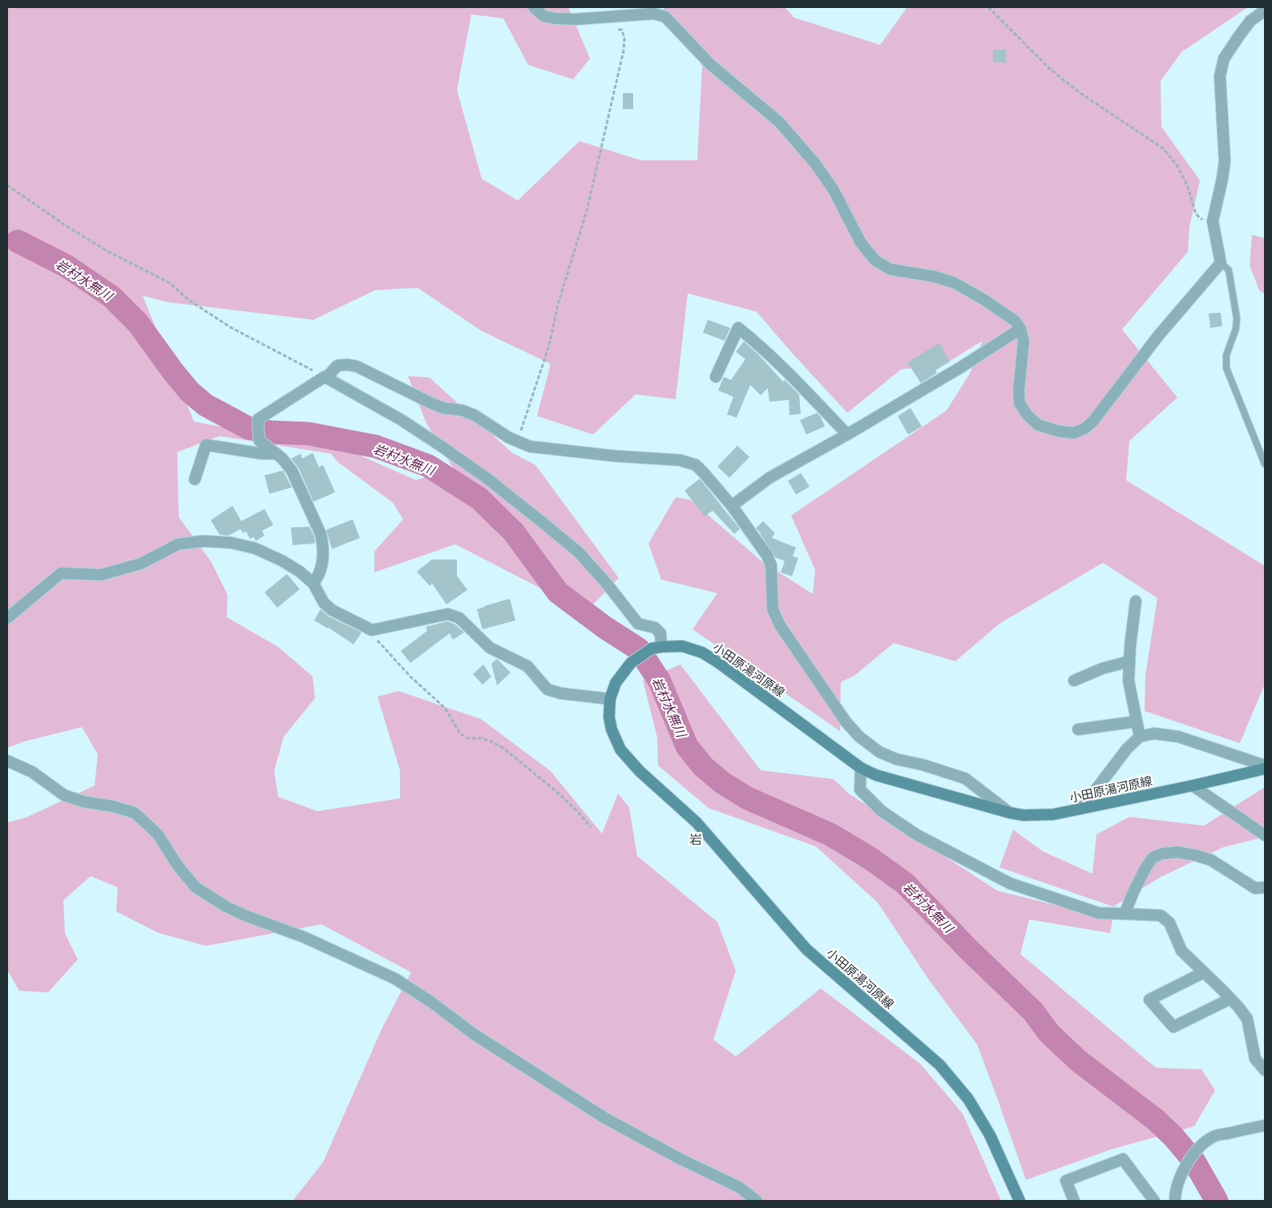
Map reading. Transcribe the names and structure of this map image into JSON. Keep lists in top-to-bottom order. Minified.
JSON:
{"streets":{"main road":["小田原湯河原線"]},"districts":["岩"],"water":["岩村水無川"]}
